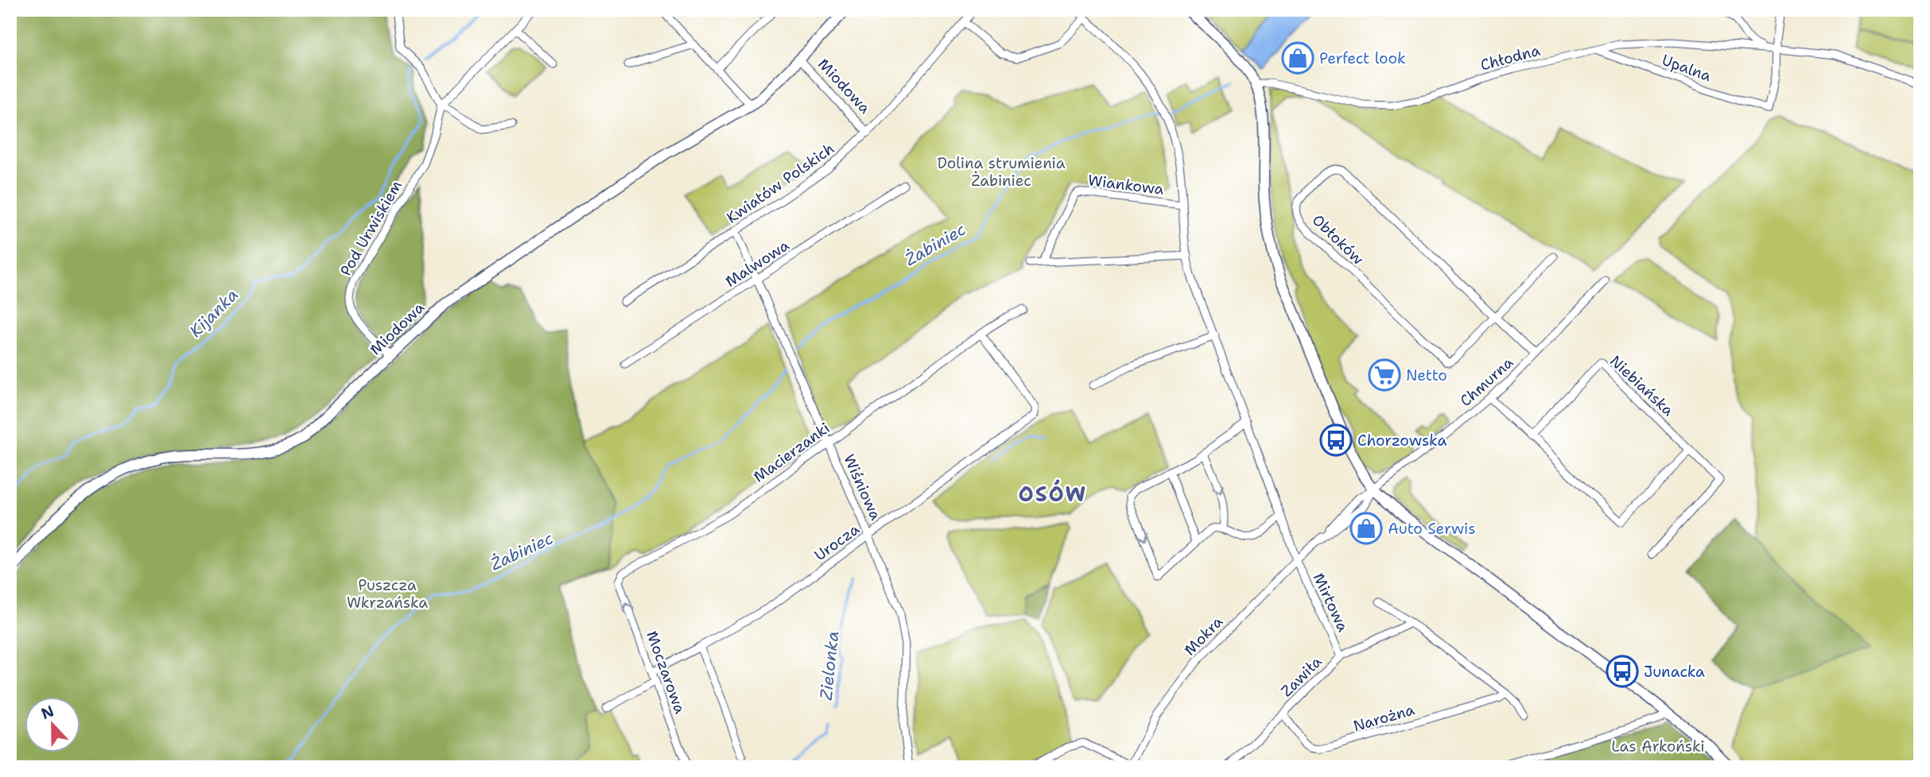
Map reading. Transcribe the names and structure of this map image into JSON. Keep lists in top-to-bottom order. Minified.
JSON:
{"streets":{"street":["Chłodna","Upalna","Miodowa","Kwiatów Polskich","Wiankowa","Pod Urwiskiem","Obłoków","Malwowa","Chmurna","Niebiańska","Macierzanki","Wiśniowa","Urocza","Mirtowa","Mokra","Moczarowa","Zawiła","Narożna"]},"crossings":[["Chłodna","Upalna"],["Miodowa","Kwiatów Polskich"],["Miodowa","Pod Urwiskiem"],["Kwiatów Polskich","Wiśniowa"],["Wiankowa","Mirtowa"],["Obłoków","Chmurna"],["Malwowa","Wiśniowa"],["Chmurna","Mokra"],["Macierzanki","Wiśniowa"],["Macierzanki","Urocza"],["Macierzanki","Moczarowa"],["Wiśniowa","Urocza"],["Urocza","Moczarowa"],["Mirtowa","Mokra"],["Mirtowa","Zawiła"],["Zawiła","Narożna"]],"one_way":["Moczarowa"],"districts":["OSÓW"],"water":["Żabiniec","Kijanka","Zielonka"],"parks":["Dolina strumienia Żabiniec","Puszcza Wkrzańska","Las Arkoński"],"places":{"shop":["Perfect look","Auto Serwis"],"supermarket":["Netto"],"bus stop":["Chorzowska","Junacka"]},"north":"top"}
